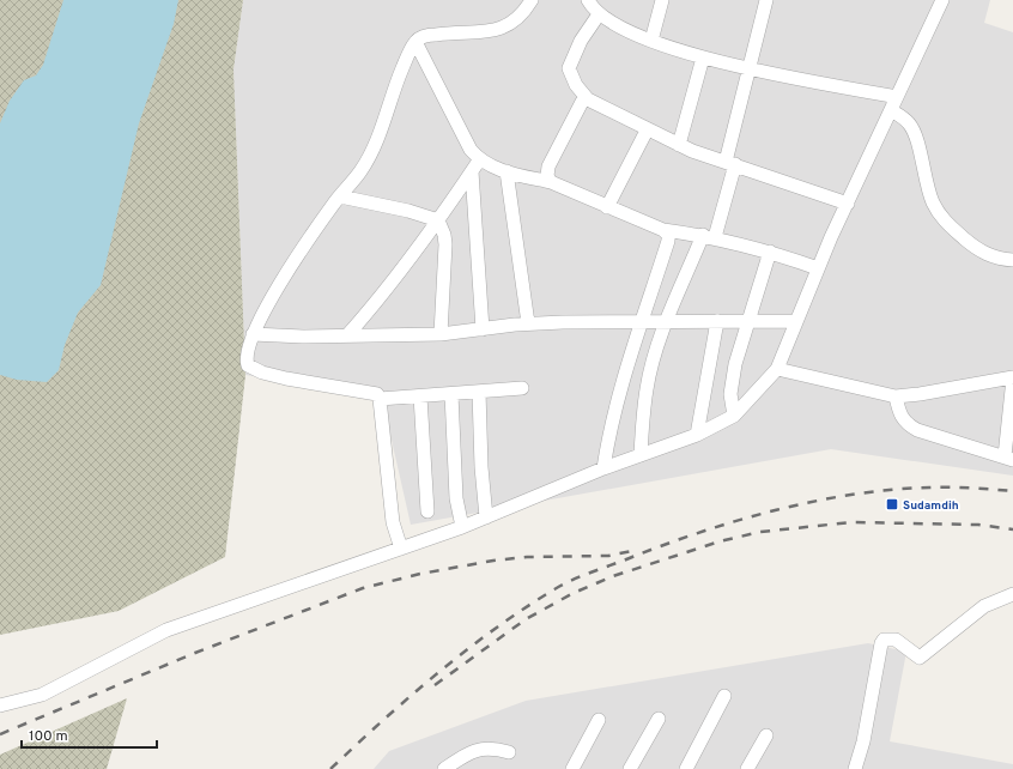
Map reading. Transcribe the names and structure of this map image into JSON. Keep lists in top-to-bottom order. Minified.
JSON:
{"places":{"transit":["Sudamdih"]},"scale_bar":"100 m"}
